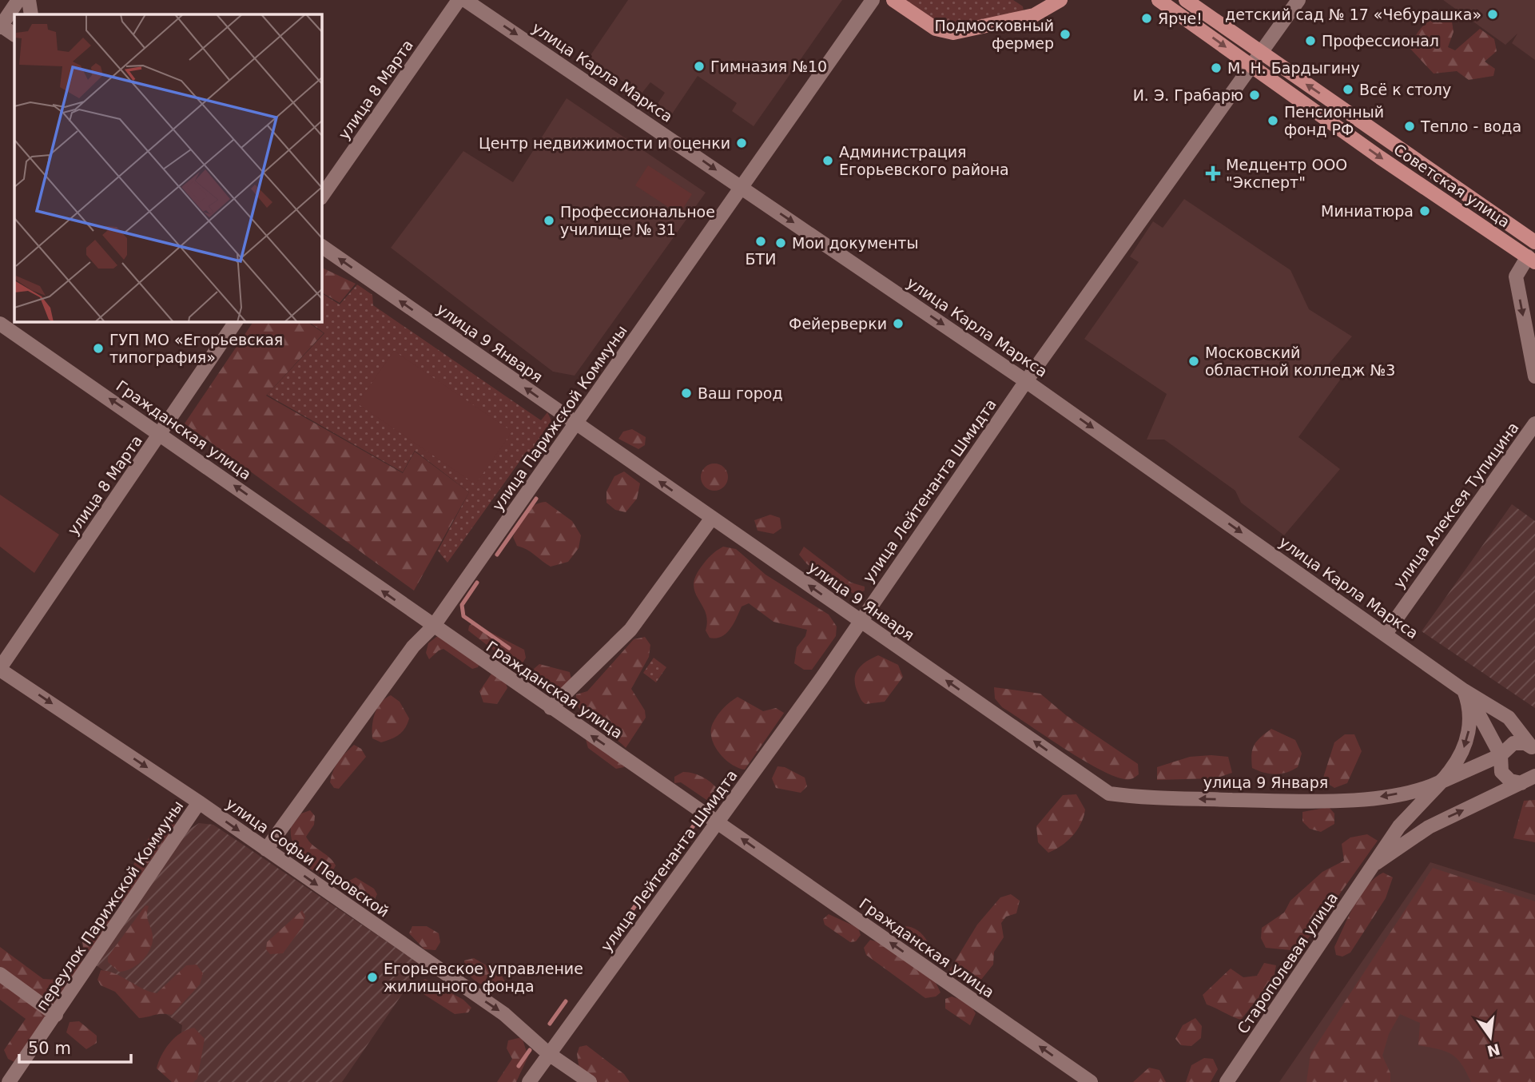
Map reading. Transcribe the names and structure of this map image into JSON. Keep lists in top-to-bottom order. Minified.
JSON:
{"streets":{"main road":["Советская улица"],"street":["улица Карла Маркса","улица 8 Марта","улица 9 Января","улица Парижской Коммуны","Гражданская улица","улица Лейтенанта Шмидта","улица Алексея Тупицина","улица Софьи Перовской","переулок Парижской Коммуны","Старополевая улица"]},"crossings":[["улица Карла Маркса","улица 9 Января"],["улица Карла Маркса","улица Парижской Коммуны"],["улица Карла Маркса","улица Лейтенанта Шмидта"],["улица Карла Маркса","улица Алексея Тупицина"],["улица 8 Марта","Гражданская улица"],["улица 8 Марта","улица Софьи Перовской"],["Советская улица","улица Лейтенанта Шмидта"],["улица 9 Января","улица Парижской Коммуны"],["улица 9 Января","улица Лейтенанта Шмидта"],["улица Парижской Коммуны","Гражданская улица"],["улица Парижской Коммуны","улица Софьи Перовской"],["Гражданская улица","улица Лейтенанта Шмидта"],["улица Лейтенанта Шмидта","улица Софьи Перовской"],["улица Софьи Перовской","переулок Парижской Коммуны"]],"one_way":["улица Карла Маркса","улица 9 Января","Гражданская улица","улица Софьи Перовской"],"places":{"other":["детский сад № 17 «Чебурашка»","Ярче!","Подмосковный фермер","Профессионал","Гимназия №10","М. Н. Бардыгину","Всё к столу","И. Э. Грабарю","Пенсионный фонд РФ","Тепло - вода","Центр недвижимости и оценки","Администрация Егорьевского района","Миниатюра","Профессиональное училище № 31","БТИ","Мои документы","Фейерверки","ГУП МО «Егорьевская типография»","Московский областной колледж №3","Ваш город","Егорьевское управление жилищного фонда"],"health":["Медцентр ООО \"Эксперт\""]},"scale_bar":"50 m","north":"bottom"}
